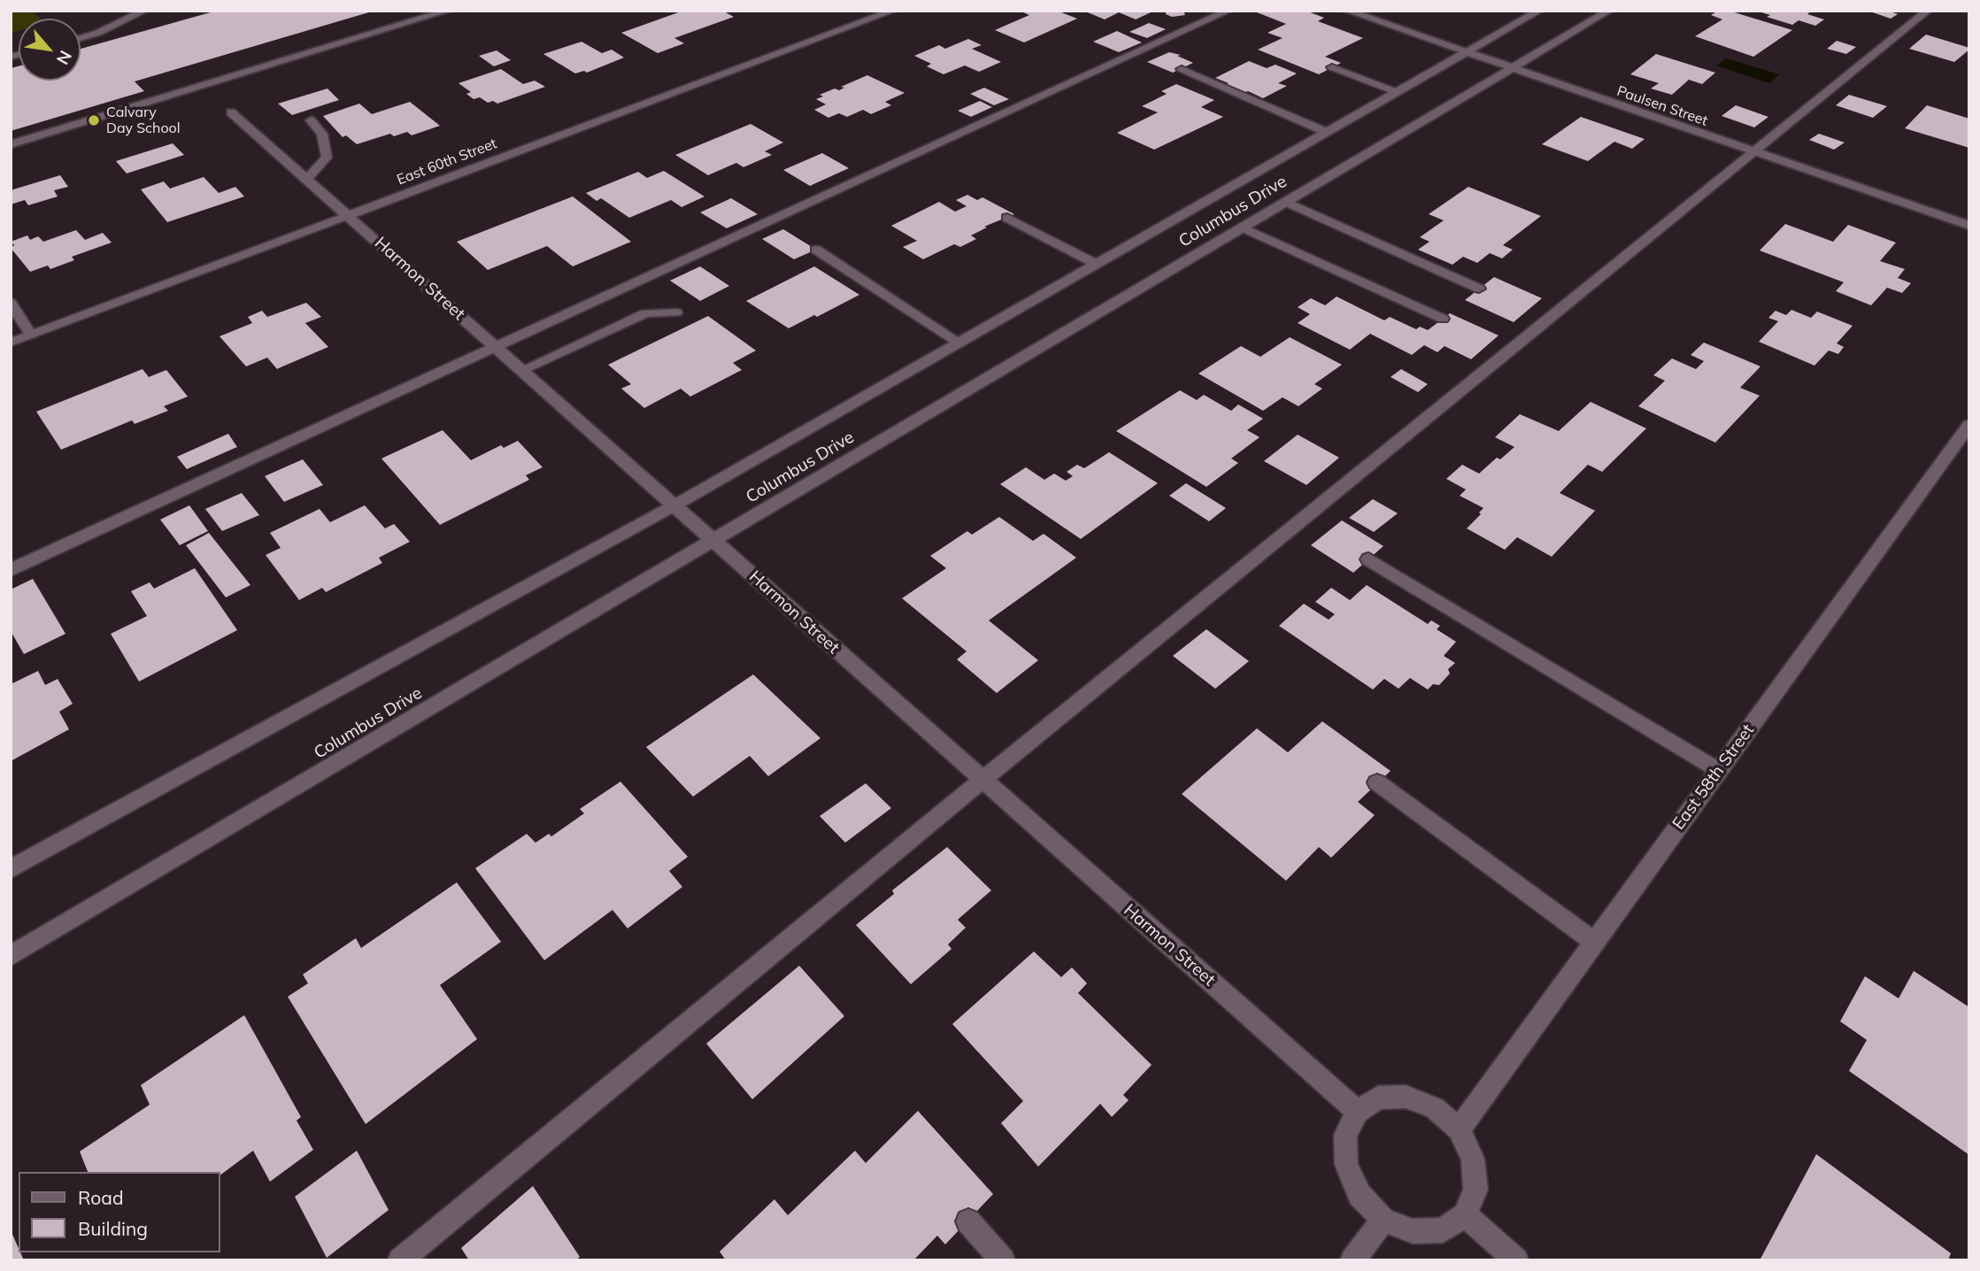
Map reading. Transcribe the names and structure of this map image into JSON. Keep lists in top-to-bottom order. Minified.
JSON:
{"streets":{"street":["Paulsen Street","East 60th Street","Columbus Drive","Harmon Street","East 58th Street"]},"crossings":[["Paulsen Street","Columbus Drive"],["East 60th Street","Harmon Street"],["Columbus Drive","Harmon Street"],["Harmon Street","East 58th Street"]],"places":["Calvary Day School"],"legend":["Road","Building"],"north":"bottom right"}
